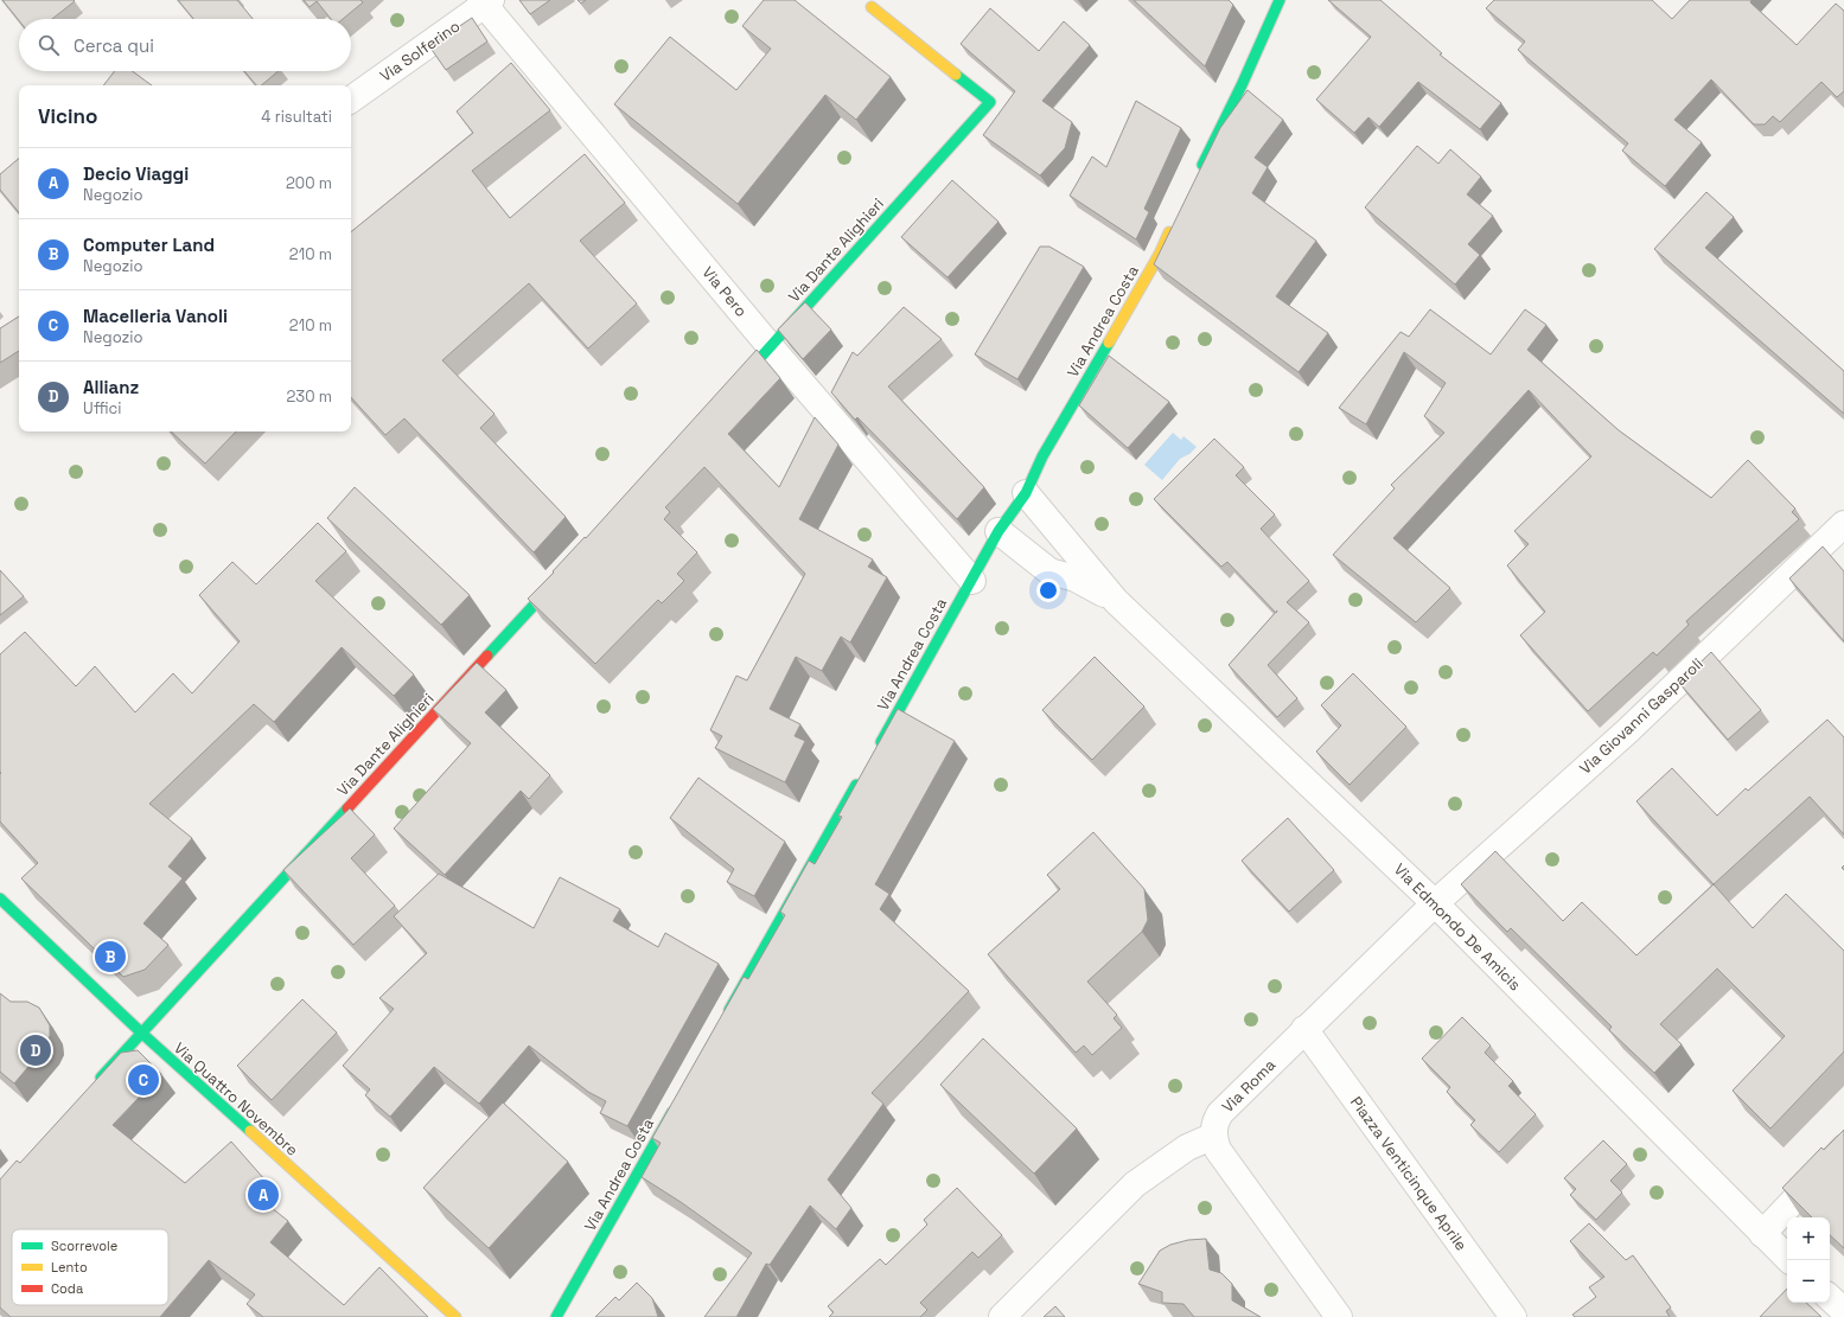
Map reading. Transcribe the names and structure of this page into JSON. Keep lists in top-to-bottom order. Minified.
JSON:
{"streets":{"street":["Via Solferino","Via Dante Alighieri","Via Pero","Via Andrea Costa","Via Giovanni Gasparoli","Via Edmondo De Amicis","Via Roma","Via Quattro Novembre","Piazza Venticinque Aprile"]},"crossings":[["Via Solferino","Via Pero"],["Via Dante Alighieri","Via Pero"],["Via Dante Alighieri","Via Quattro Novembre"],["Via Pero","Via Andrea Costa"],["Via Andrea Costa","Via Edmondo De Amicis"],["Via Giovanni Gasparoli","Via Edmondo De Amicis"],["Via Giovanni Gasparoli","Via Roma"],["Via Edmondo De Amicis","Via Roma"],["Via Roma","Piazza Venticinque Aprile"]],"legend":["Scorrevole","Lento","Coda"],"page":{"search":"Cerca qui","heading":["Vicino","4 risultati"],"list":[{"mark":"A","name":"Decio Viaggi","note":"Negozio","value":"200 m"},{"mark":"B","name":"Computer Land","note":"Negozio","value":"210 m"},{"mark":"C","name":"Macelleria Vanoli","note":"Negozio","value":"210 m"},{"mark":"D","name":"Allianz","note":"Uffici","value":"230 m"}],"pins":["B","D","C","A"],"map_buttons":["+","−"]}}
